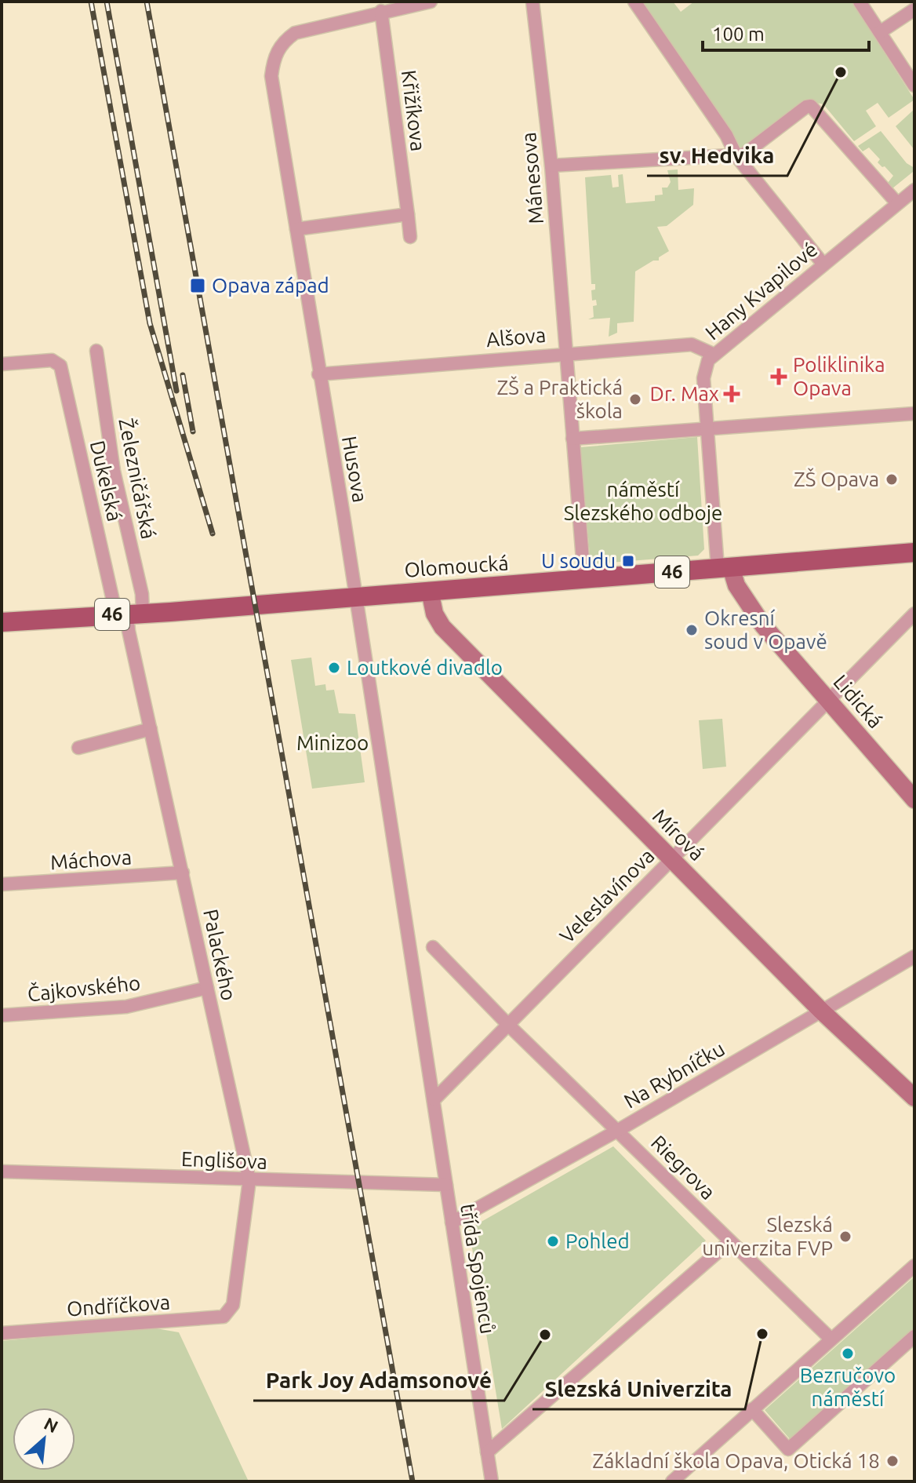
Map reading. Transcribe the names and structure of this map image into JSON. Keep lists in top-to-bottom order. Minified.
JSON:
{"streets":{"main road":["Olomoucká","46"],"street":["Křižíkova","Mánesova","Hany Kvapilové","Alšova","Husova","Železničářská","Dukelská","Lidická","Mírová","Máchova","Veleslavínova","Palackého","Čajkovského","Na Rybníčku","Englišova","Riegrova","třída Spojenců","Ondříčkova"]},"crossings":[["Křižíkova","Husova"],["Mánesova","Alšova"],["Hany Kvapilové","Alšova"],["Hany Kvapilové","Olomoucká"],["Hany Kvapilové","Lidická"],["Alšova","Husova"],["Husova","Olomoucká"],["Husova","třída Spojenců"],["Železničářská","Dukelská"],["Železničářská","Olomoucká"],["Železničářská","Palackého"],["Dukelská","Olomoucká"],["Dukelská","Palackého"],["Olomoucká","Lidická"],["Olomoucká","Mírová"],["Olomoucká","Palackého"],["Lidická","Veleslavínova"],["Mírová","Veleslavínova"],["Mírová","Na Rybníčku"],["Máchova","Palackého"],["Veleslavínova","Riegrova"],["Veleslavínova","třída Spojenců"],["Palackého","Čajkovského"],["Palackého","Englišova"],["Palackého","Ondříčkova"],["Na Rybníčku","Riegrova"],["Na Rybníčku","třída Spojenců"],["Englišova","třída Spojenců"]],"parks":["náměstí Slezského odboje","Minizoo"],"places":{"other":["sv. Hedvika","ZŠ a Praktická škola","ZŠ Opava","Okresní soud v Opavě","Loutkové divadlo","Slezská univerzita FVP","Pohled","Slezská Univerzita","Park Joy Adamsonové","Bezručovo náměstí","Základní škola Opava, Otická 18"],"transit":["Opava západ","U soudu"],"health":["Poliklinika Opava","Dr. Max"]},"scale_bar":"100 m","north":"top right"}
